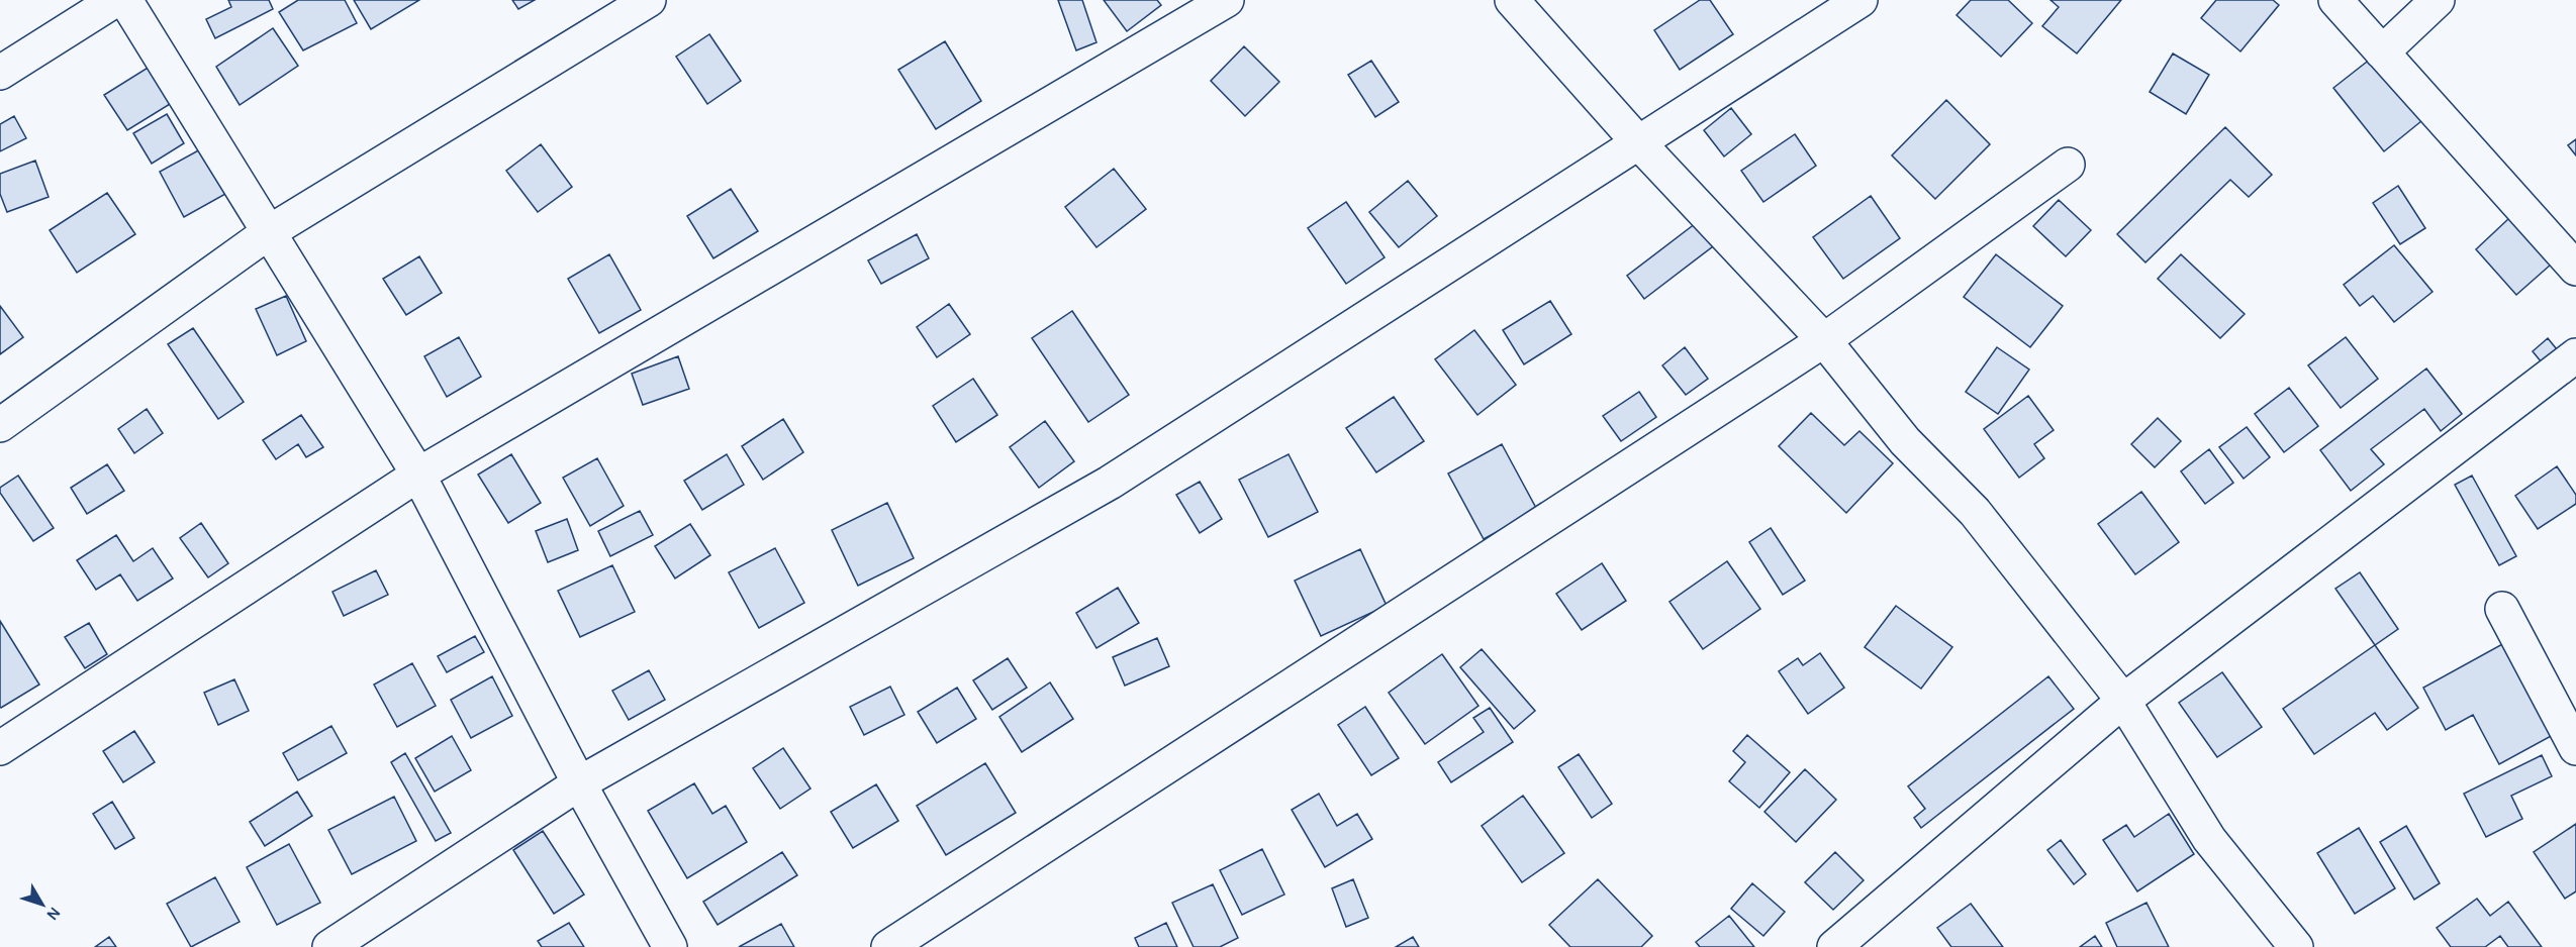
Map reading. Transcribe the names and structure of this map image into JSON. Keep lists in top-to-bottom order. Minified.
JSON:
{"north":"bottom right"}
